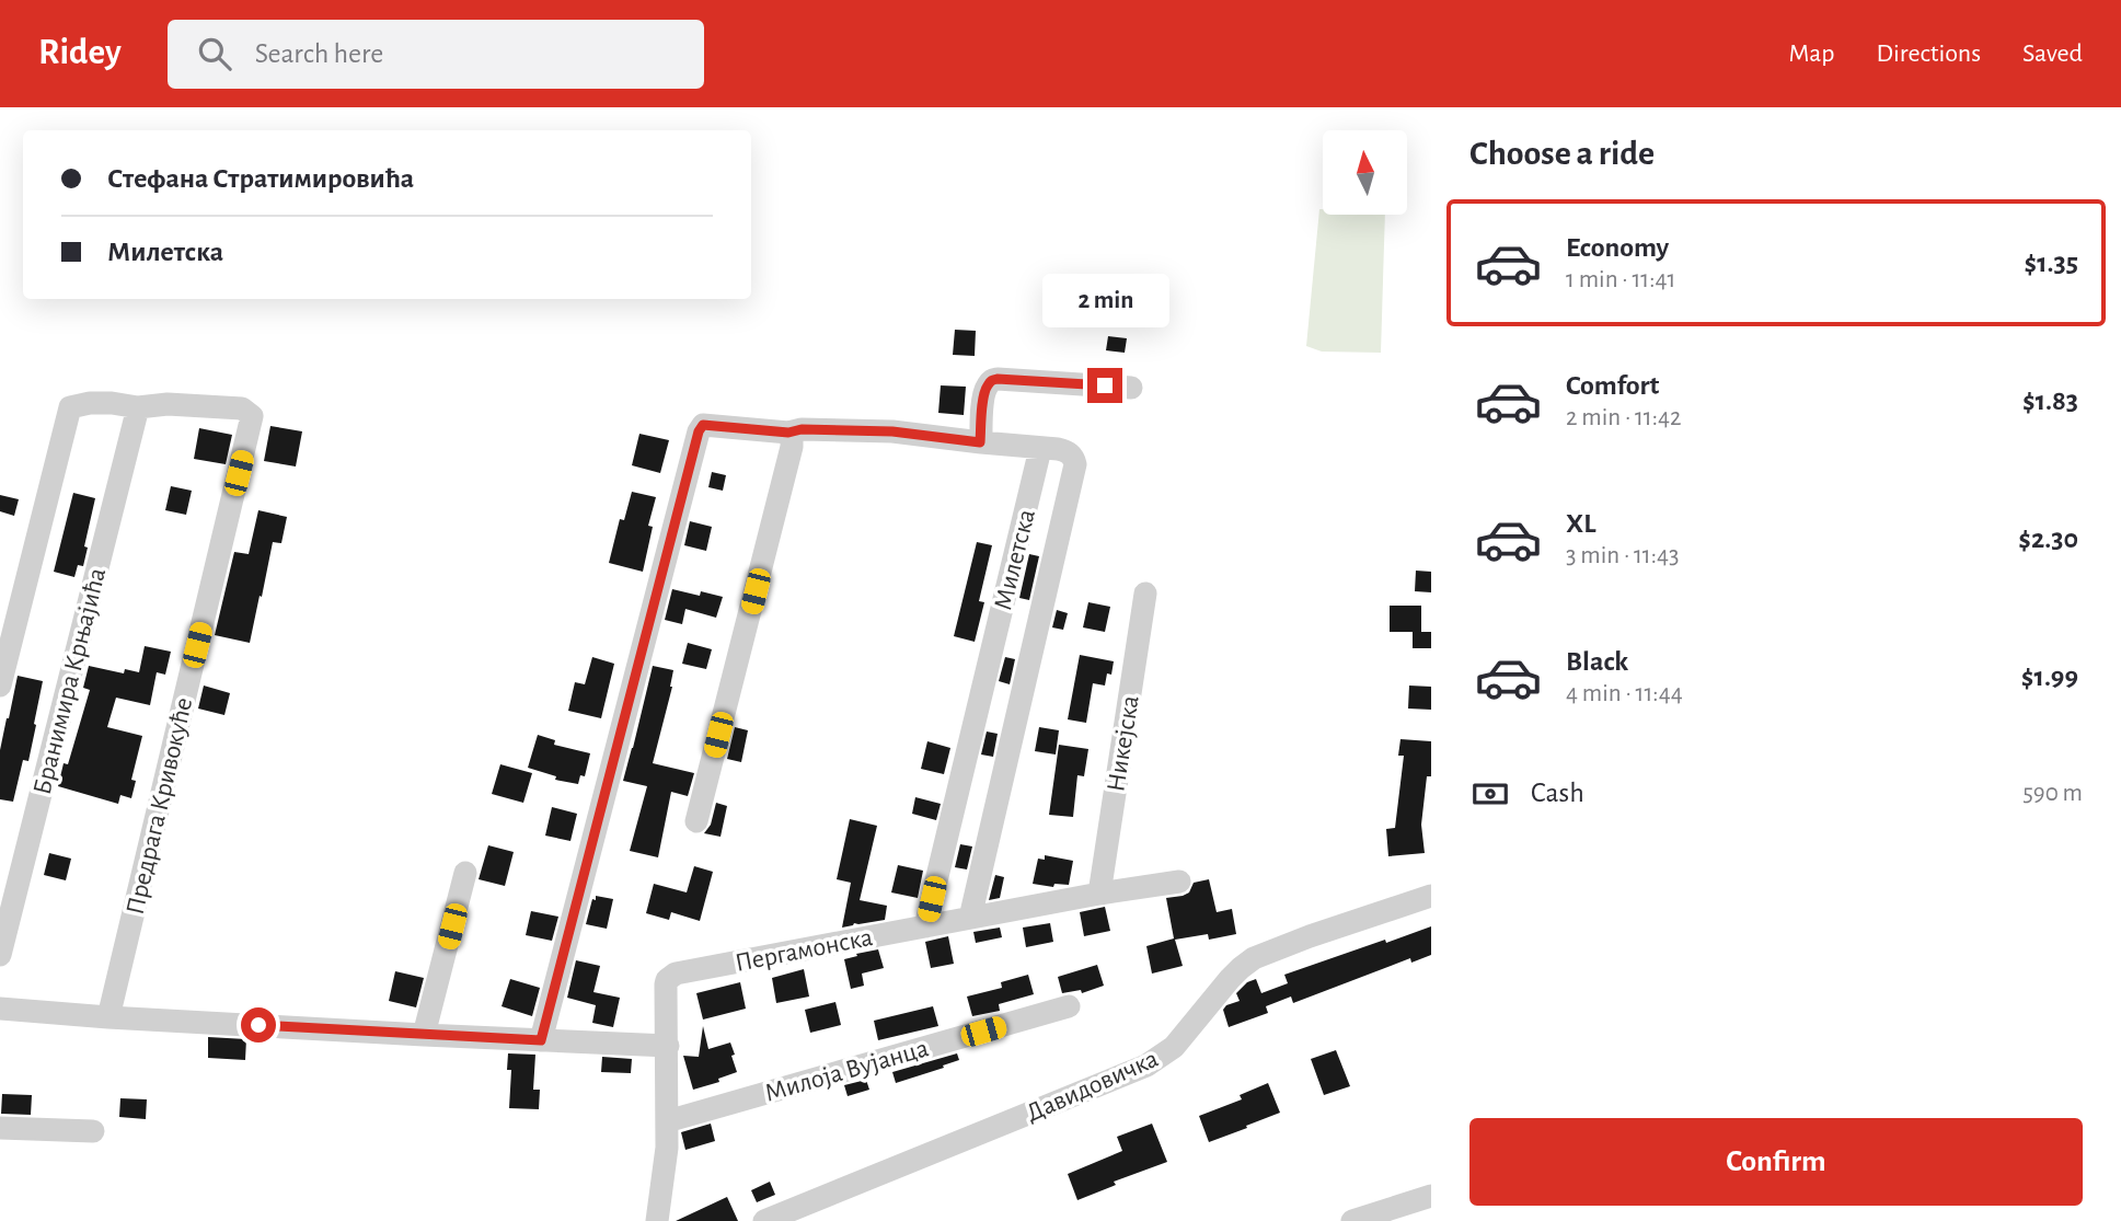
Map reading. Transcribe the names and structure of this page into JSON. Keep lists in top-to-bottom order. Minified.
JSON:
{"streets":{"street":["Милетска","Бранимира Крњајића","Никејска","Предрага Кривокуће","Пергамонска","Милоја Вујанца","Давидовичка"]},"crossings":[["Милетска","Пергамонска"],["Бранимира Крњајића","Предрага Кривокуће"],["Никејска","Пергамонска"],["Пергамонска","Милоја Вујанца"]],"north":"top","page":{"header":"Ridey","search":"Search here","nav":["Map","Directions","Saved"],"heading":"Choose a ride","banner":["Стефана Стратимировића","Милетска"],"list":[{"name":"Economy","note":"1 min · 11:41","value":"$1.35"},{"name":"Comfort","note":"2 min · 11:42","value":"$1.83"},{"name":"XL","note":"3 min · 11:43","value":"$2.30"},{"name":"Black","note":"4 min · 11:44","value":"$1.99"}],"bubble":"2 min","pay":["Cash","590 m"],"buttons":"Confirm"}}
